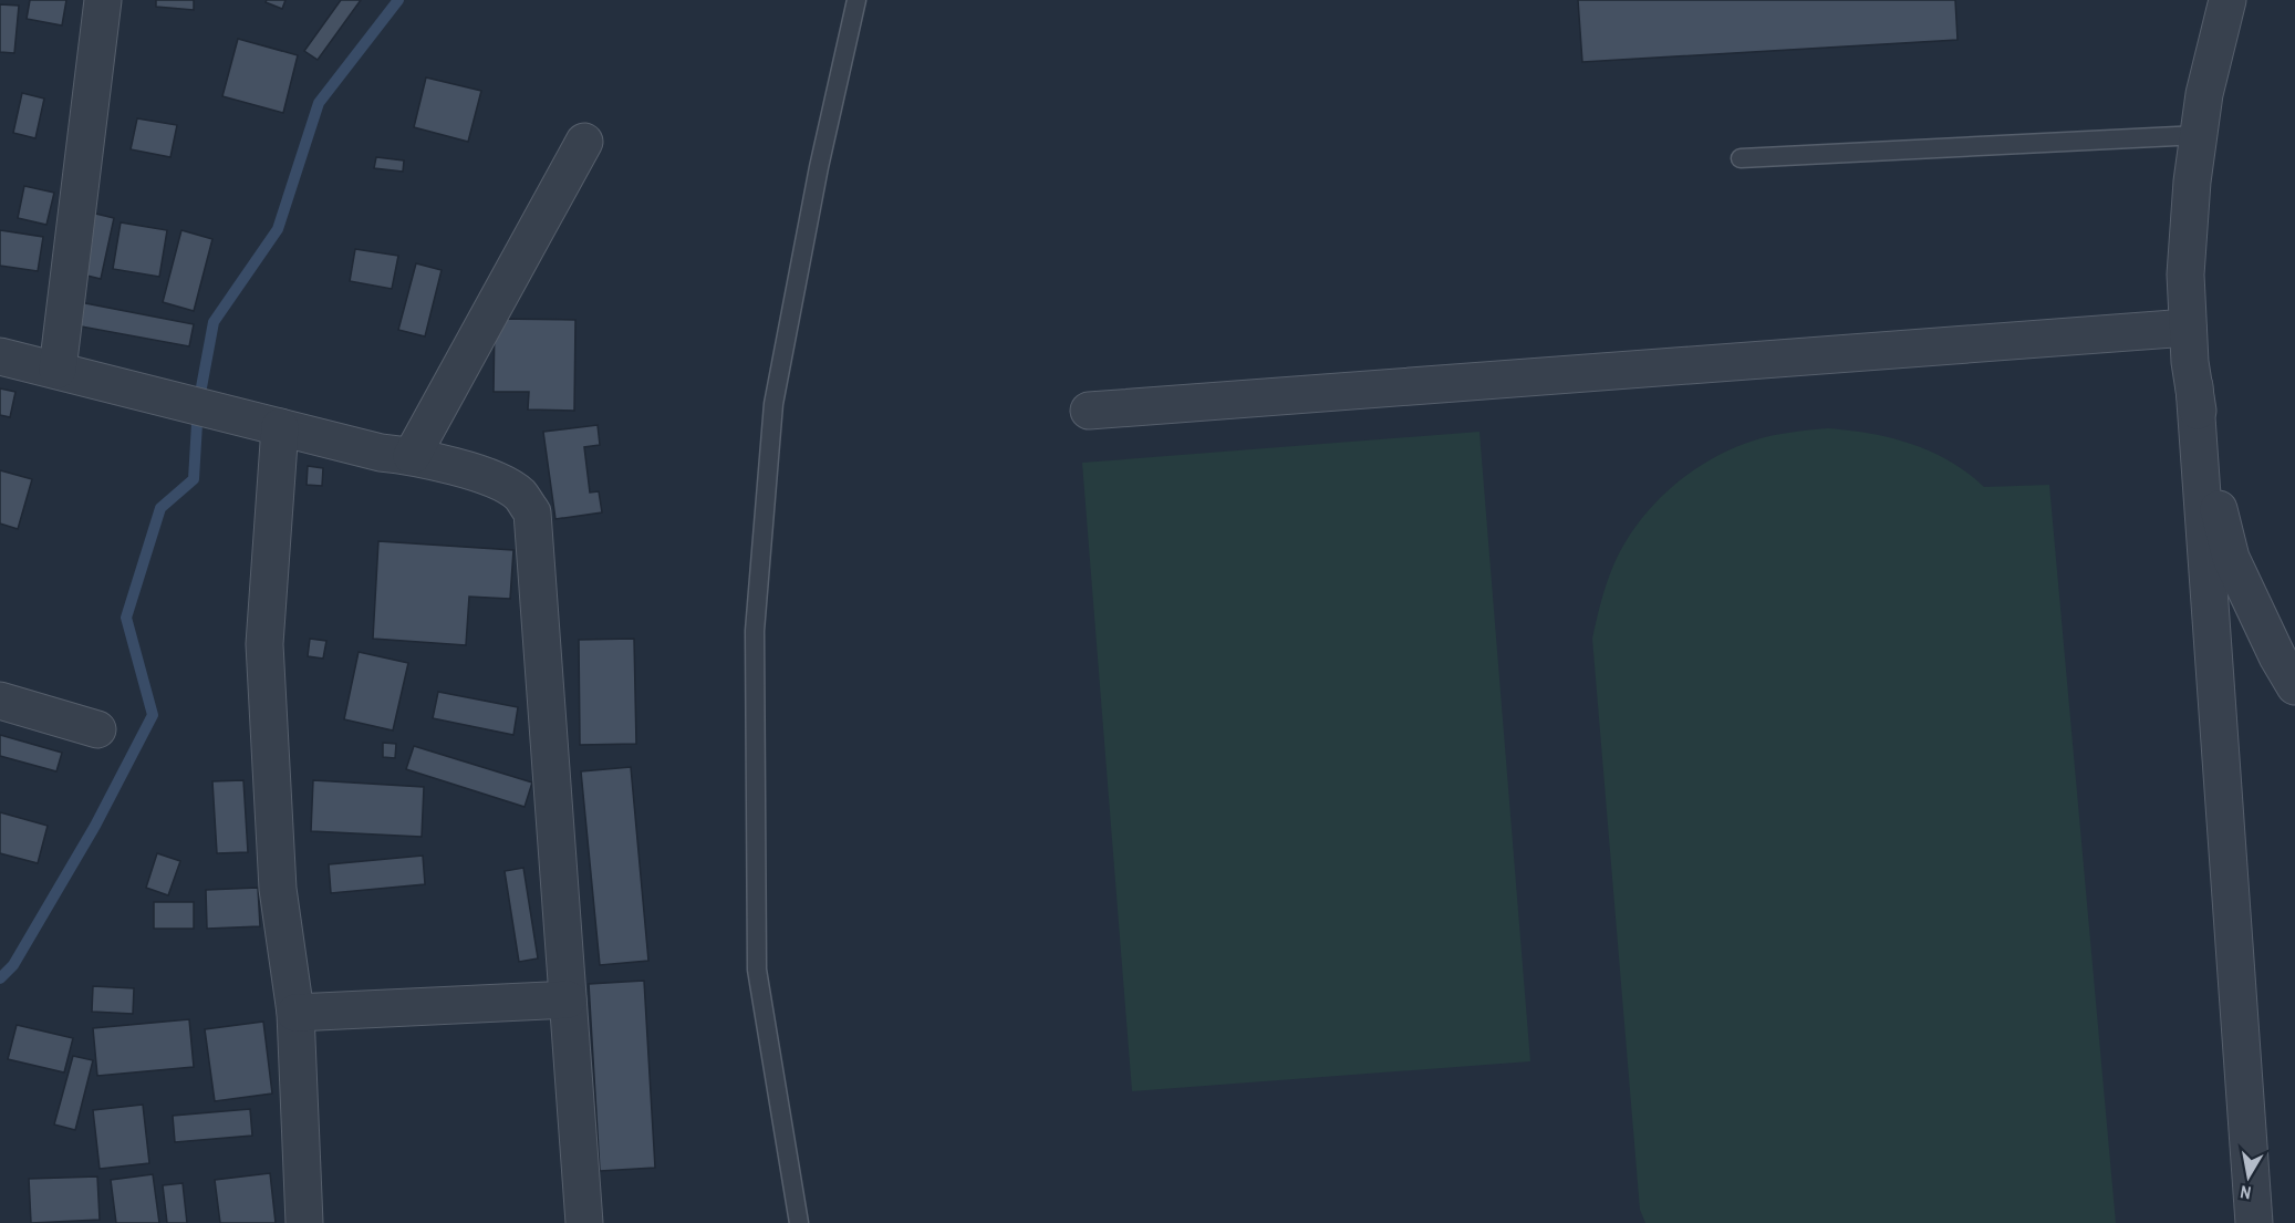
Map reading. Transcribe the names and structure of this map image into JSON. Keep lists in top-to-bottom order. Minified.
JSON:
{"north":"bottom"}
